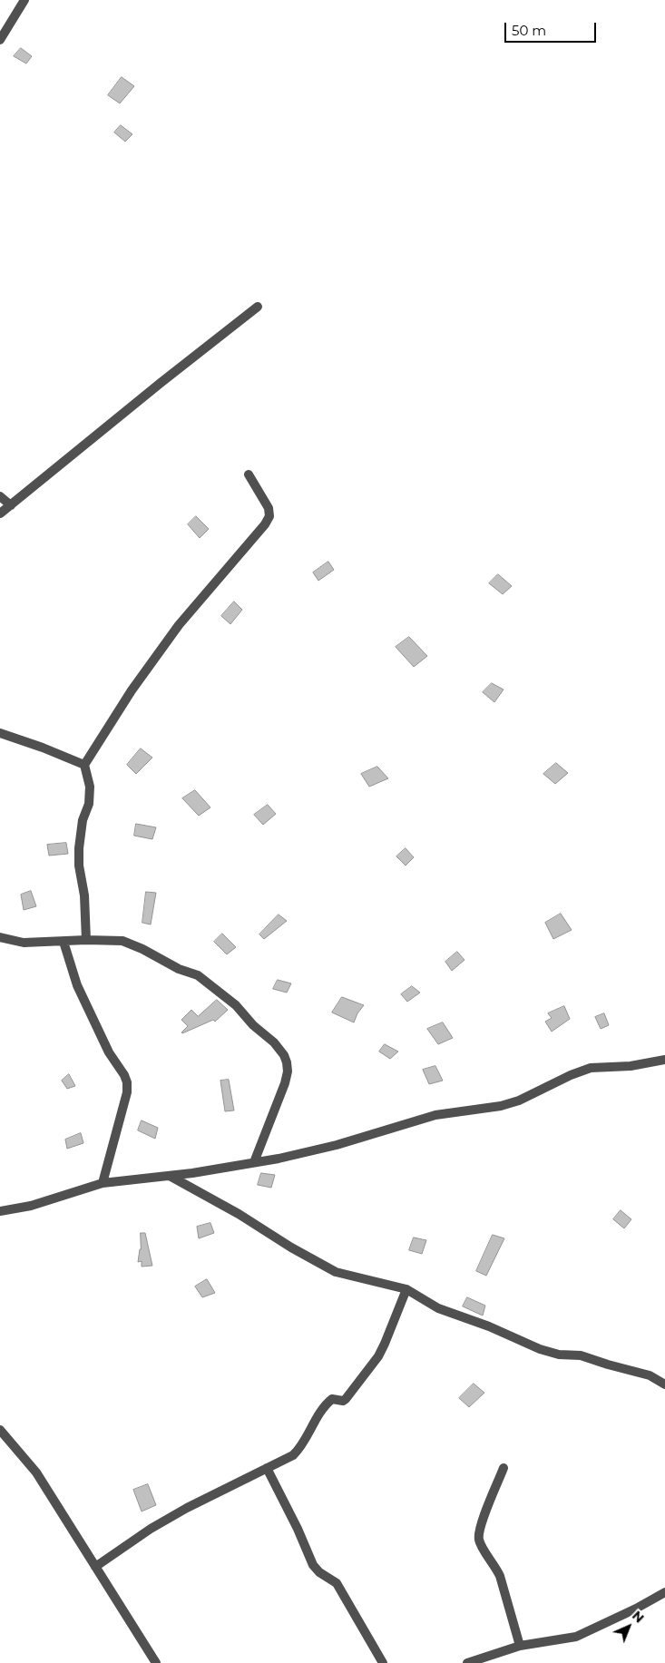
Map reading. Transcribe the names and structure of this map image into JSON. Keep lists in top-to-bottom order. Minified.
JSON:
{"scale_bar":"50 m","north":"top right"}
